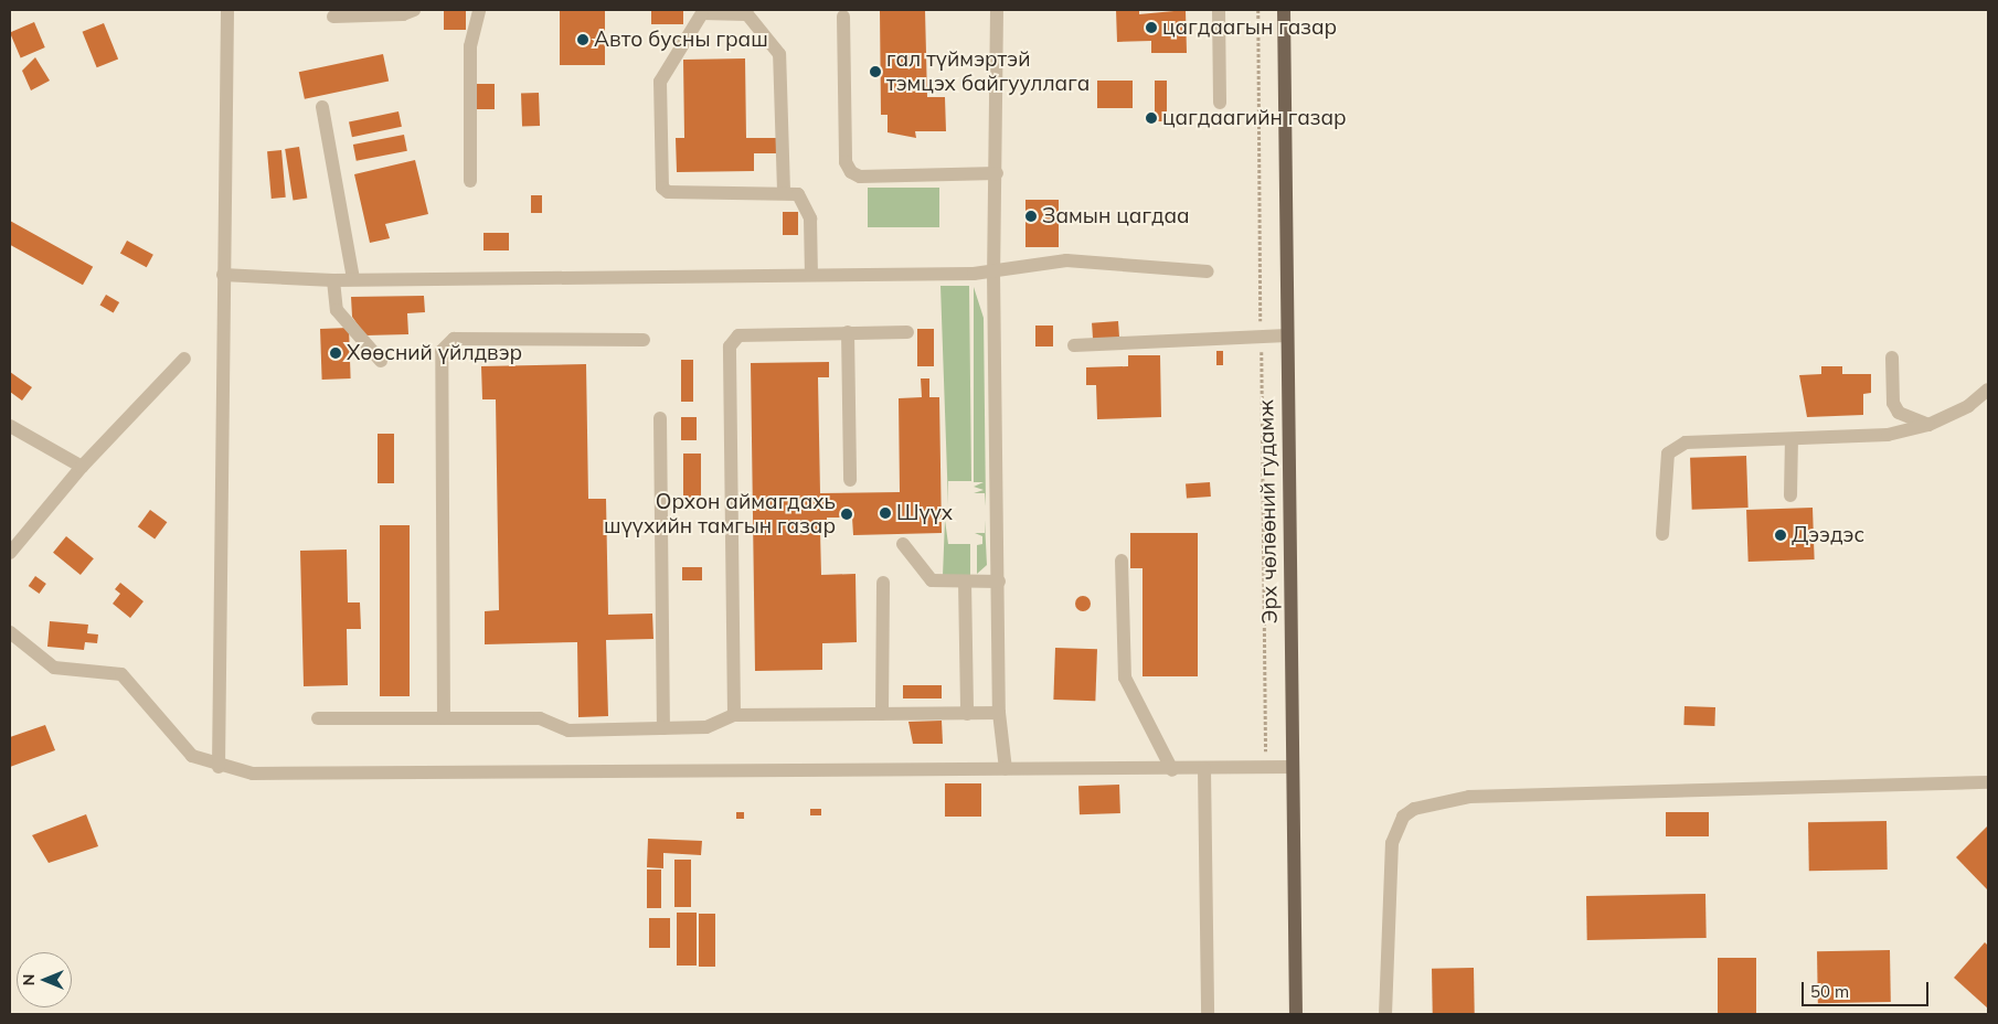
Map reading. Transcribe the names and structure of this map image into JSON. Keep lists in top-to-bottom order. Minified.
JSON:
{"streets":{"main road":["Эрх чөлөөний гудамж"]},"places":["цагдаагын газар","Авто бусны граш","гал түймэртэй тэмцэх байгууллага","цагдаагийн газар","Замын цагдаа","Хөөсний үйлдвэр","Шүүх","Орхон аймагдахь шүүхийн тамгын газар","Дээдэс"],"scale_bar":"50 m","north":"left"}
